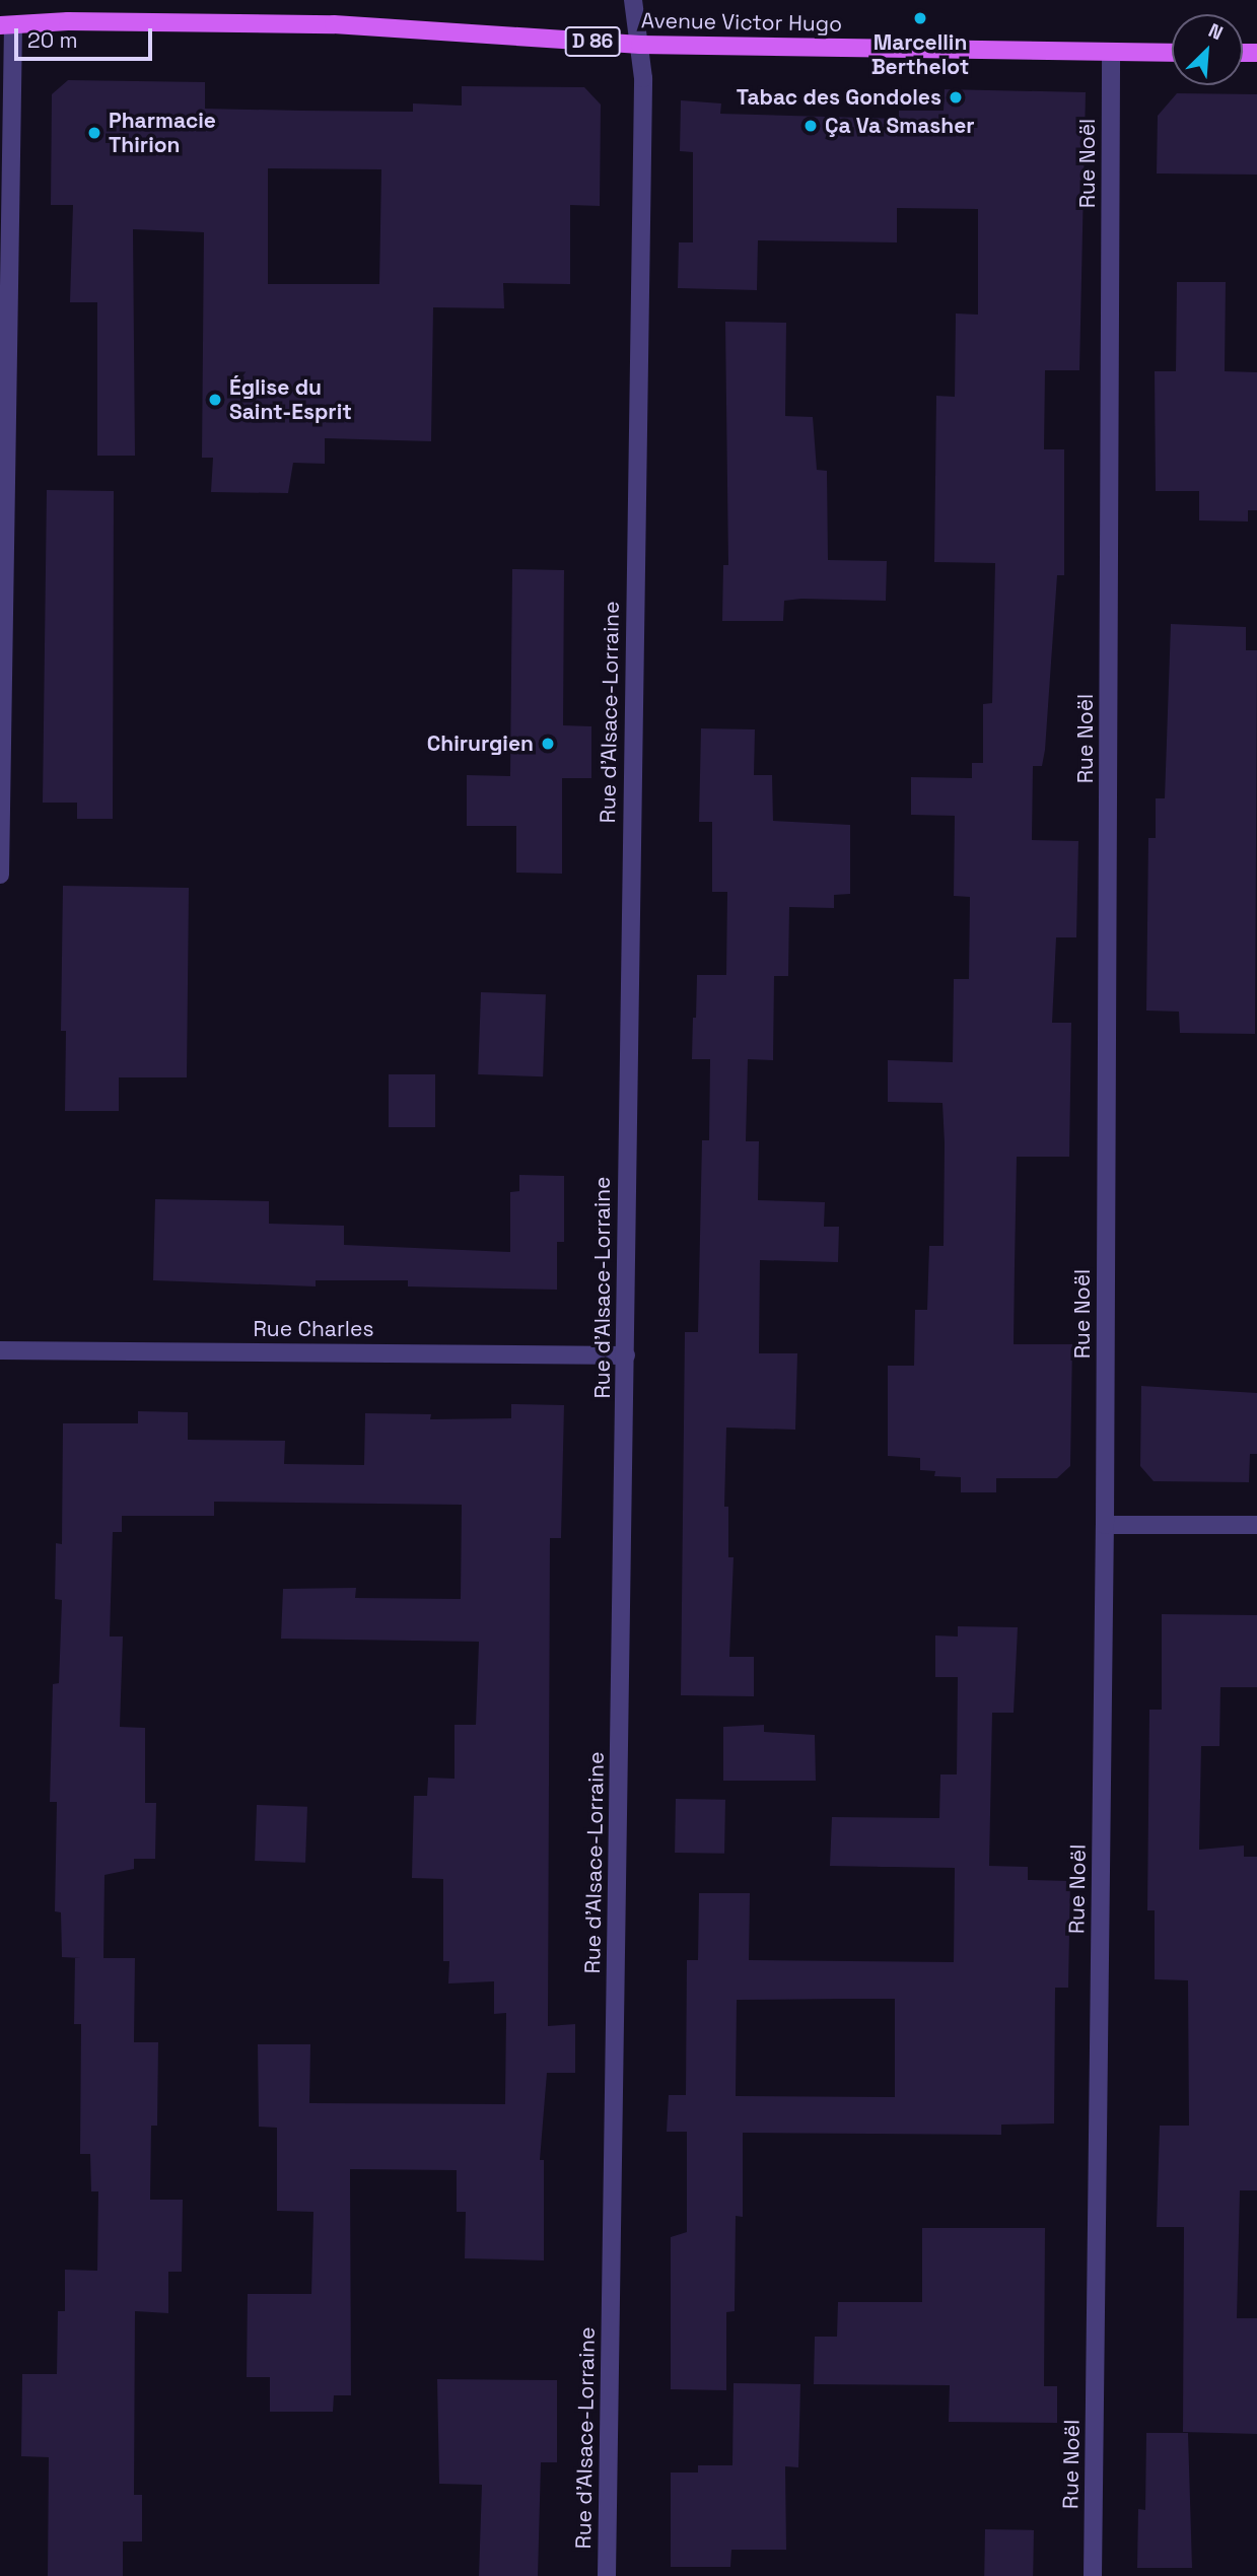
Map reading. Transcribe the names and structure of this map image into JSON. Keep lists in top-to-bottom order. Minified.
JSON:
{"streets":{"main road":["Avenue Victor Hugo","D 86"],"street":["Rue Noël","Rue d'Alsace-Lorraine","Rue Charles"]},"crossings":[["Avenue Victor Hugo","Rue Noël"],["Avenue Victor Hugo","Rue d'Alsace-Lorraine"],["Rue d'Alsace-Lorraine","Rue Charles"]],"places":["Marcellin Berthelot","Tabac des Gondoles","Ça Va Smasher","Pharmacie Thirion","Église du Saint-Esprit","Chirurgien"],"scale_bar":"20 m","north":"top right"}
